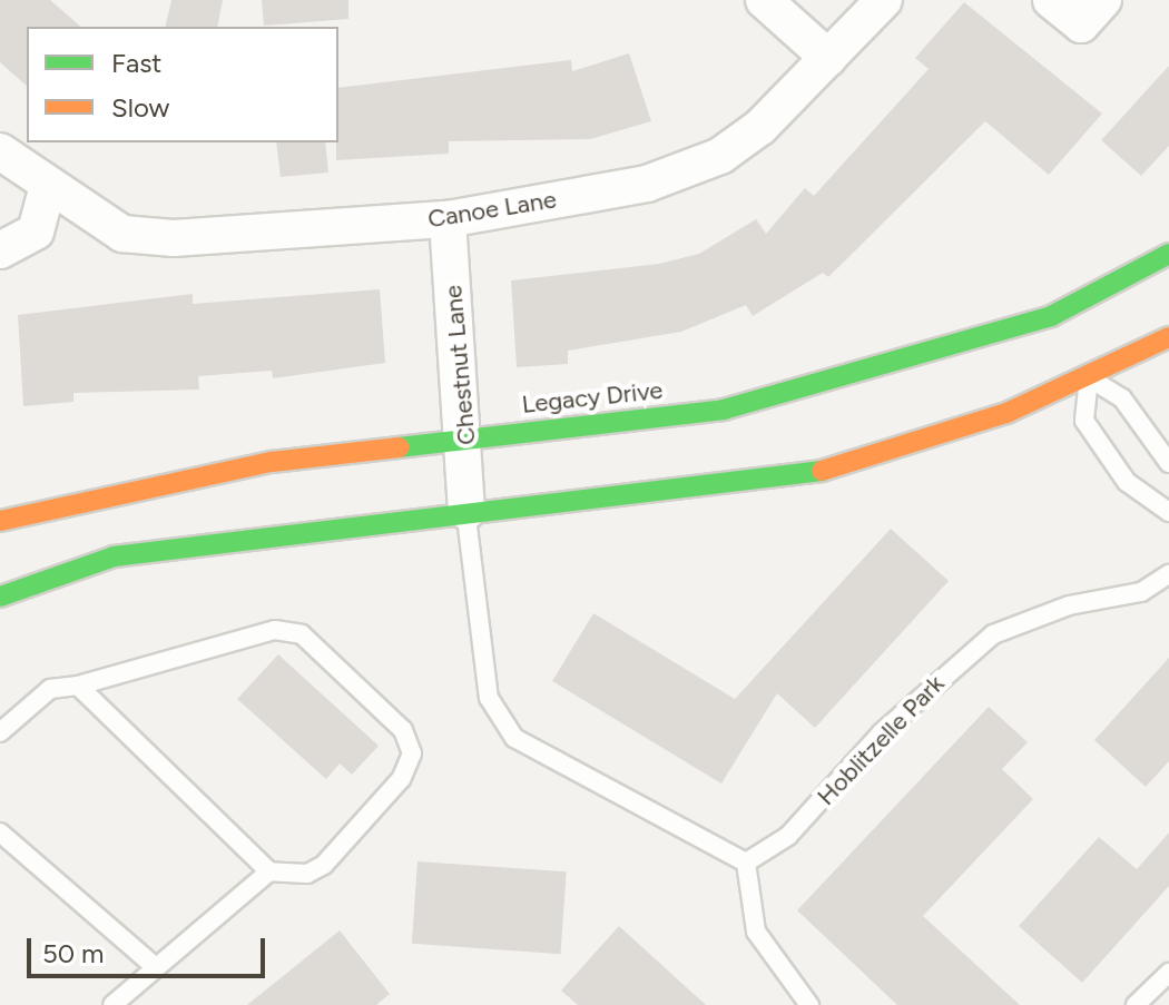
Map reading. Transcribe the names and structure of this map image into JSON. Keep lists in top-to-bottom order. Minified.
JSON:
{"streets":{"main road":["Legacy Drive"],"street":["Canoe Lane","Chestnut Lane"],"lane":["Hoblitzelle Park"]},"crossings":[["Canoe Lane","Chestnut Lane"],["Chestnut Lane","Legacy Drive"]],"legend":["Fast","Slow"],"scale_bar":"50 m"}
